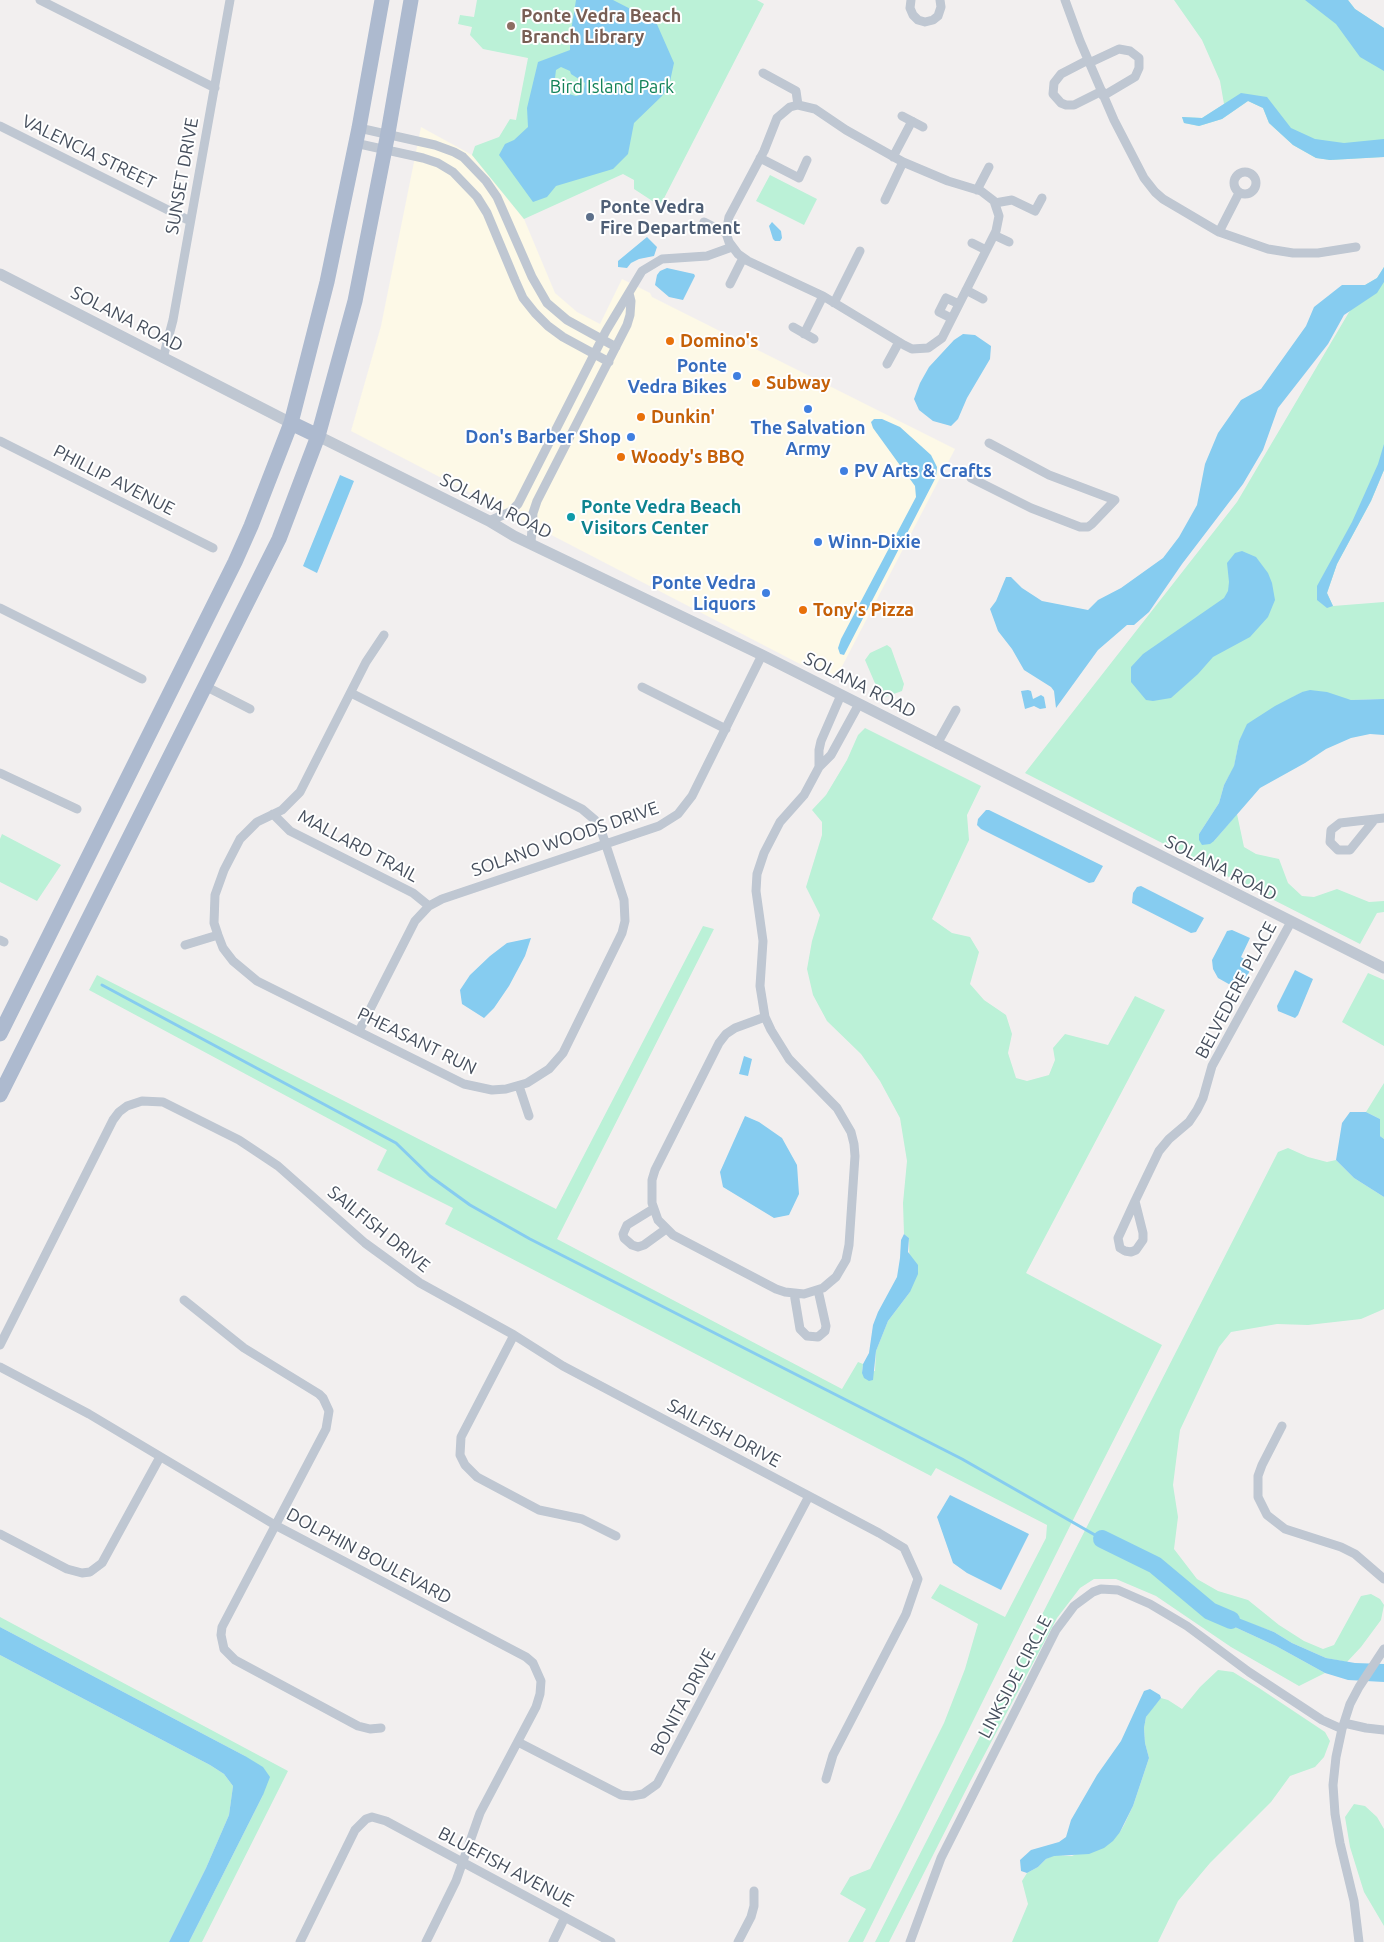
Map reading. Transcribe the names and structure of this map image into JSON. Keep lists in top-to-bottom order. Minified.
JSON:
{"streets":{"street":["VALENCIA STREET","SUNSET DRIVE","SOLANA ROAD","PHILLIP AVENUE","SOLANO WOODS DRIVE","MALLARD TRAIL","BELVEDERE PLACE","PHEASANT RUN","SAILFISH DRIVE","DOLPHIN BOULEVARD","LINKSIDE CIRCLE","BONITA DRIVE","BLUEFISH AVENUE"]},"crossings":[["VALENCIA STREET","SUNSET DRIVE"],["SUNSET DRIVE","SOLANA ROAD"],["SOLANA ROAD","SOLANO WOODS DRIVE"],["SOLANA ROAD","BELVEDERE PLACE"],["SOLANO WOODS DRIVE","MALLARD TRAIL"],["SOLANO WOODS DRIVE","PHEASANT RUN"],["MALLARD TRAIL","PHEASANT RUN"],["SAILFISH DRIVE","BONITA DRIVE"],["DOLPHIN BOULEVARD","BONITA DRIVE"],["DOLPHIN BOULEVARD","BLUEFISH AVENUE"]],"parks":["Bird Island Park"],"places":["Ponte Vedra Beach Branch Library","Ponte Vedra Fire Department","Domino's","Ponte Vedra Bikes","Subway","The Salvation Army","Dunkin'","Don's Barber Shop","Woody's BBQ","PV Arts & Crafts","Ponte Vedra Beach Visitors Center","Winn-Dixie","Ponte Vedra Liquors","Tony's Pizza"]}
